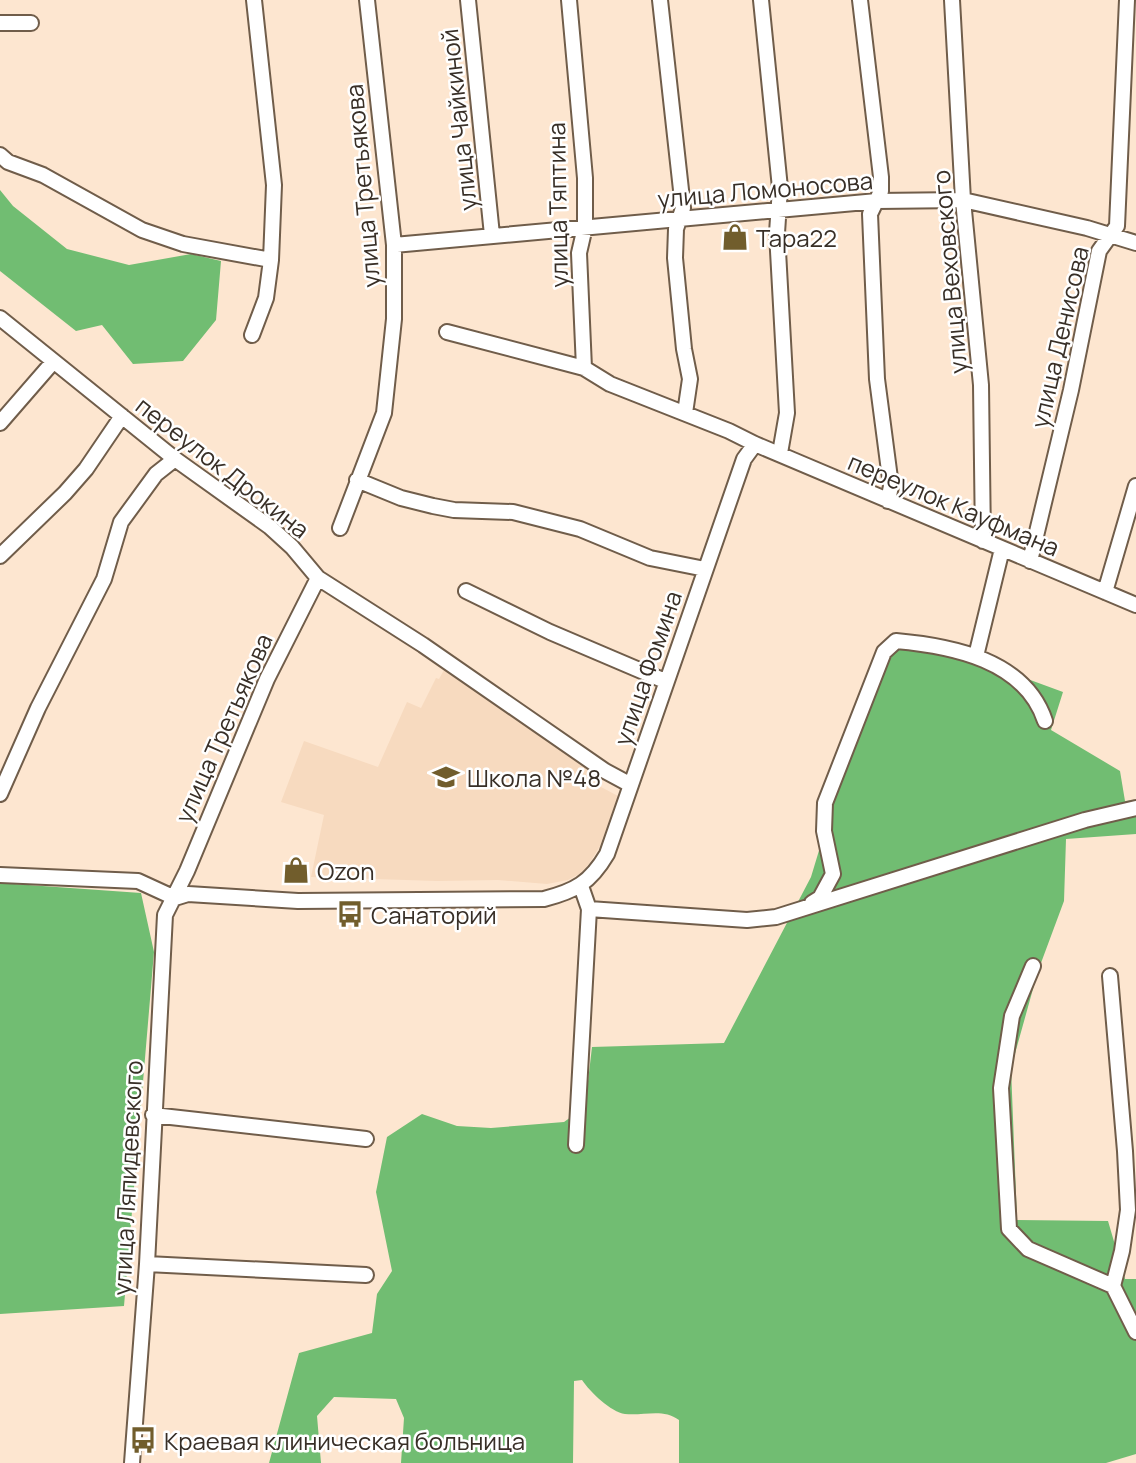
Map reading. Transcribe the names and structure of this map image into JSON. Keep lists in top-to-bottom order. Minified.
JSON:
{"streets":{"street":["улица Чайкиной","улица Третьякова","улица Ломоносова","улица Тяптина","улица Веховского","улица Денисова","переулок Дрокина","переулок Кауфмана","улица Фомина","улица Ляпидевского"]},"crossings":[["улица Чайкиной","улица Ломоносова"],["улица Третьякова","улица Ломоносова"],["улица Третьякова","переулок Дрокина"],["улица Третьякова","улица Ляпидевского"],["улица Ломоносова","улица Тяптина"],["улица Ломоносова","улица Веховского"],["улица Ломоносова","улица Денисова"],["улица Тяптина","переулок Кауфмана"],["улица Веховского","переулок Кауфмана"],["улица Денисова","переулок Кауфмана"],["переулок Дрокина","улица Фомина"],["переулок Кауфмана","улица Фомина"]],"places":{"shop":["Тара22","Ozon"],"school or university":["Школа №48"],"bus stop":["Санаторий","Краевая клиническая больница"]}}
